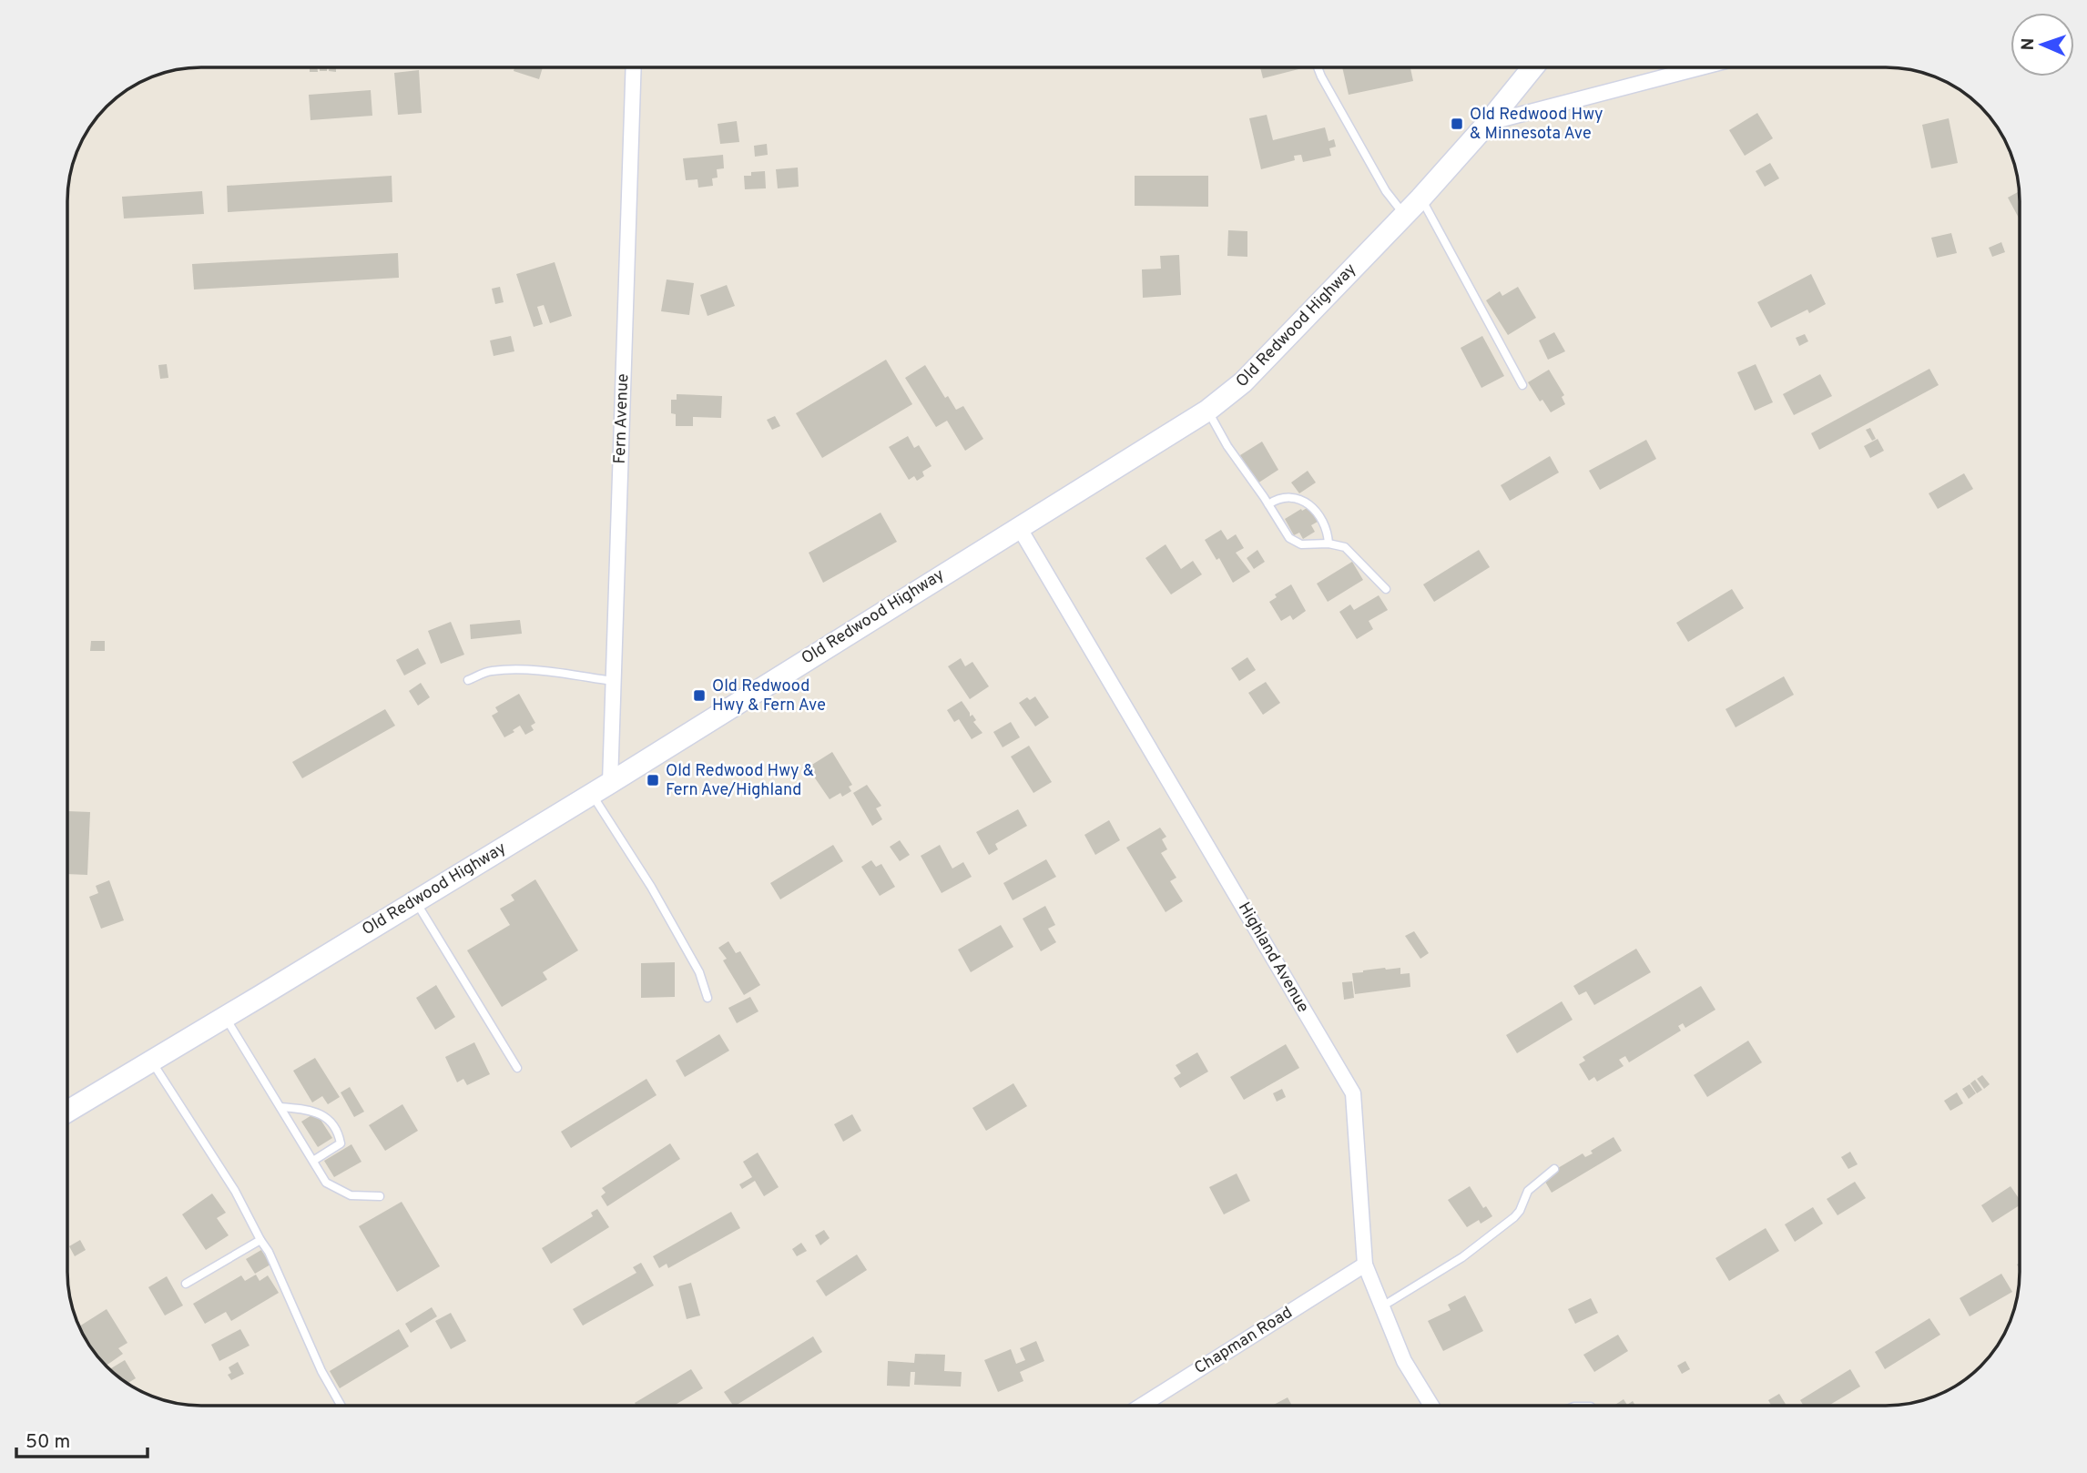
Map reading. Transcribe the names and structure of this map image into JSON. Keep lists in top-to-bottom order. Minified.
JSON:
{"streets":{"main road":["Old Redwood Highway"],"street":["Fern Avenue","Highland Avenue","Chapman Road"]},"crossings":[["Old Redwood Highway","Fern Avenue"],["Old Redwood Highway","Highland Avenue"],["Highland Avenue","Chapman Road"]],"places":{"transit":["Old Redwood Hwy & Minnesota Ave","Old Redwood Hwy & Fern Ave","Old Redwood Hwy & Fern Ave/Highland"]},"scale_bar":"50 m","north":"left"}
